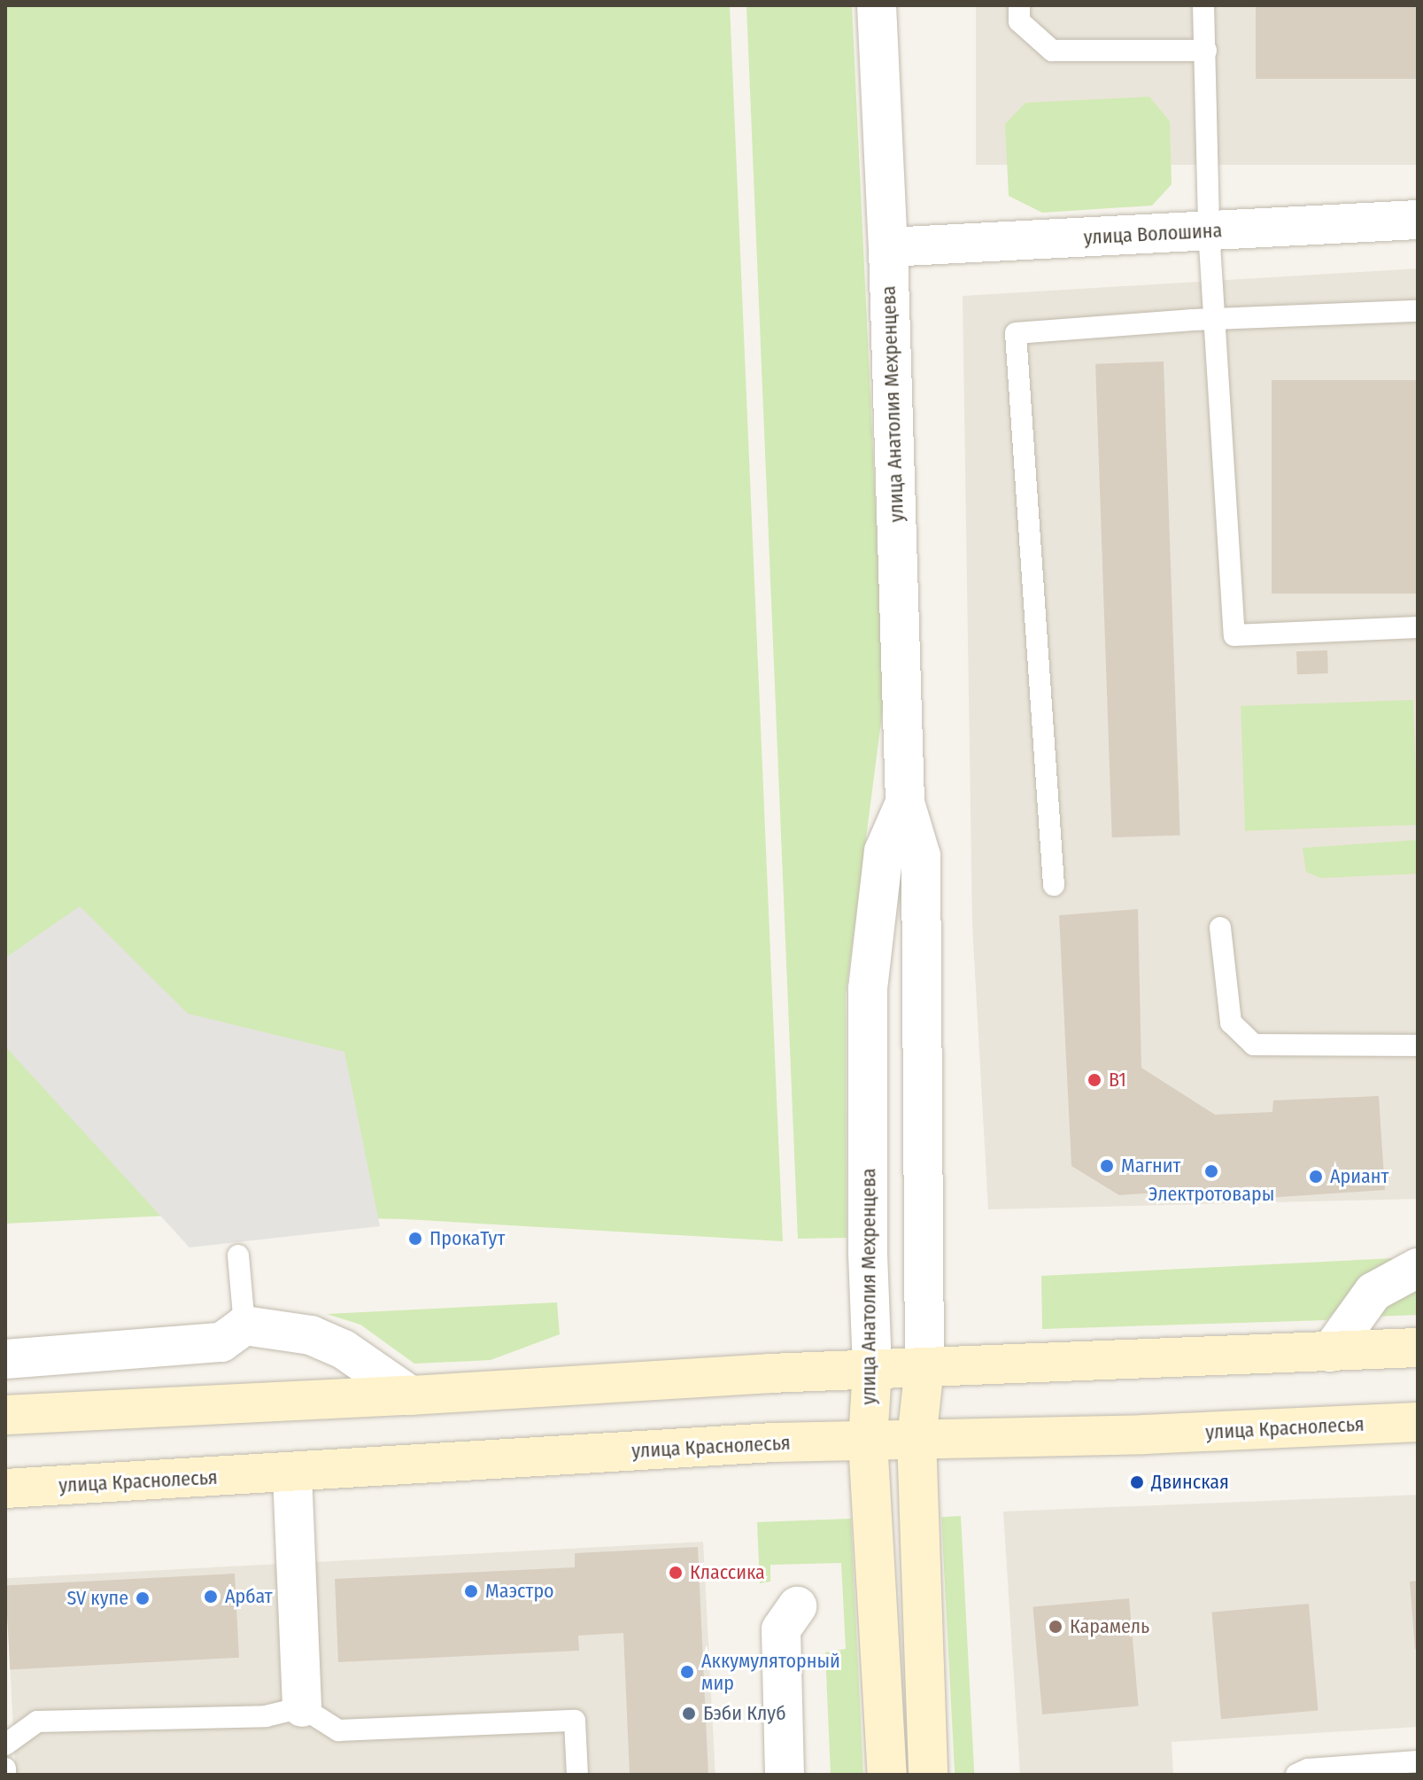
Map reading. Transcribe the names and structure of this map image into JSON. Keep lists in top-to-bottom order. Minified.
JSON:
{"streets":{"street":["улица Волошина","улица Анатолия Мехренцева","улица Краснолесья"]},"crossings":[["улица Волошина","улица Анатолия Мехренцева"],["улица Анатолия Мехренцева","улица Краснолесья"]],"places":["B1","Магнит","Электротовары","Ариант","ПрокаТут","Двинская","Классика","Маэстро","Арбат","SV купе","Карамель","Аккумуляторный мир","Бэби Клуб"]}
